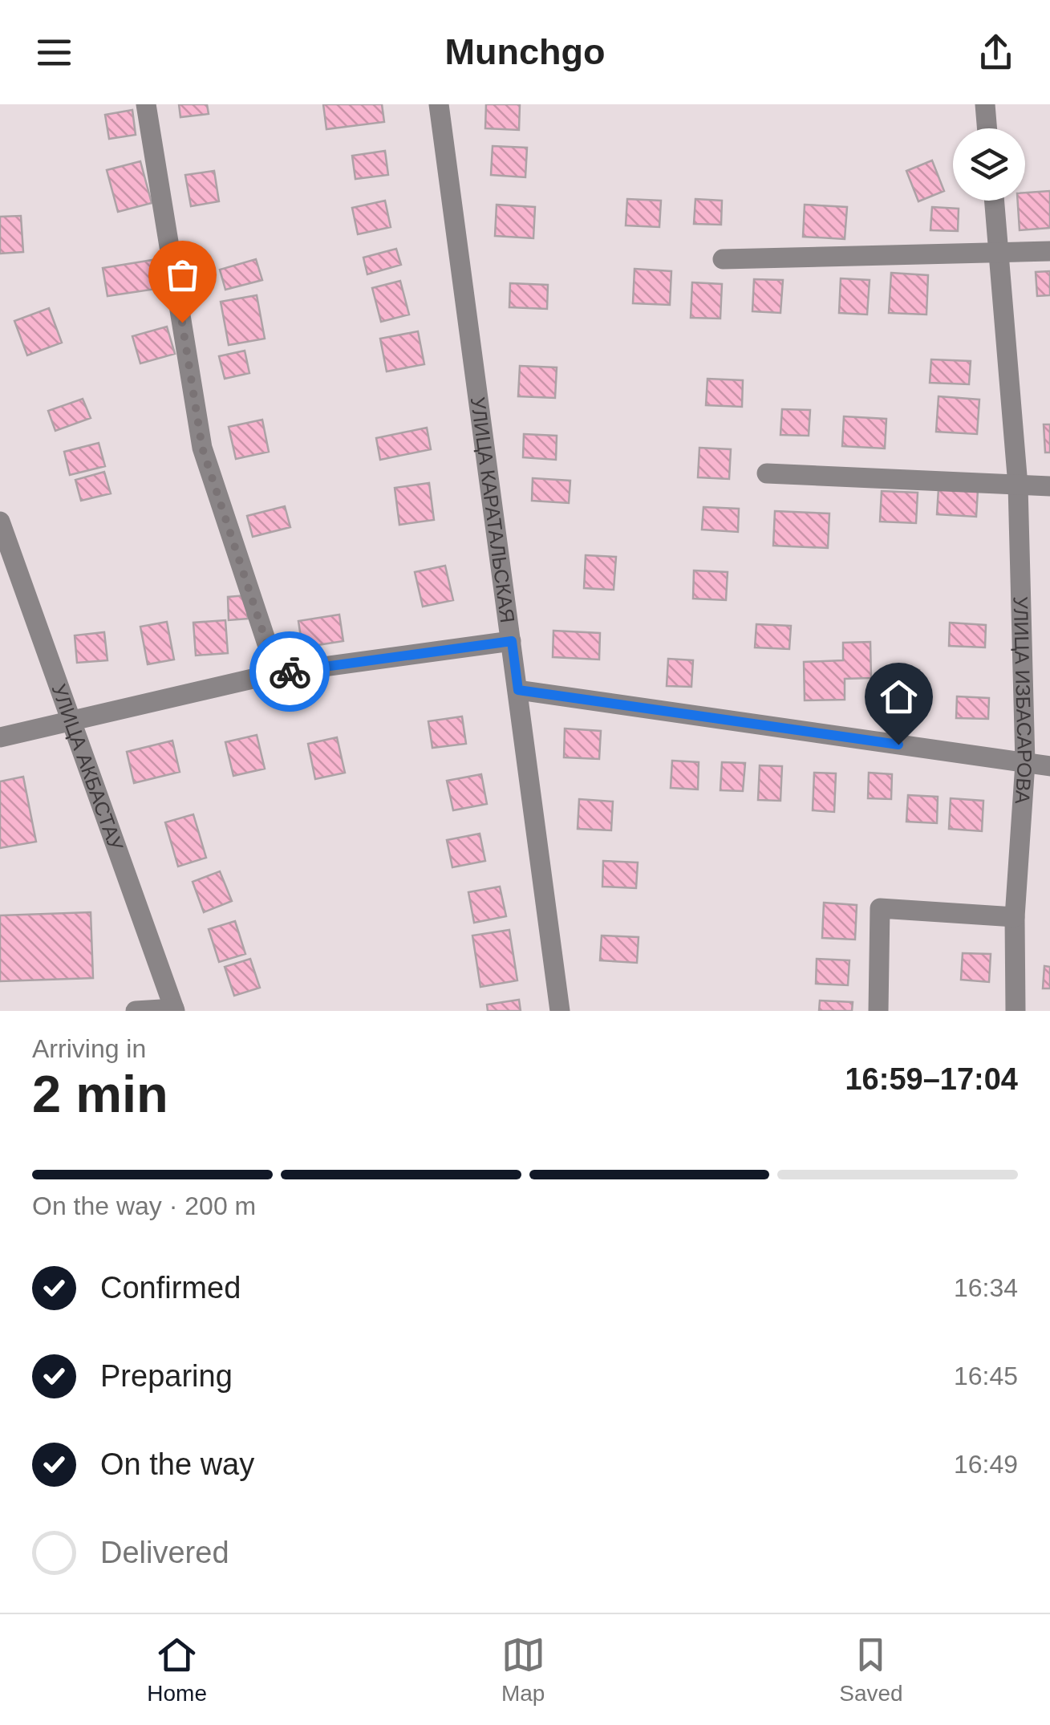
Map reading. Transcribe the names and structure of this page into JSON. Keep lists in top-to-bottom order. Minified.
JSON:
{"streets":{"street":["УЛИЦА КАРАТАЛЬСКАЯ","УЛИЦА ИЗБАСАРОВА","УЛИЦА АКБАСТАУ"]},"page":{"header":"Munchgo","heading":["2 min","Arriving in","16:59–17:04"],"bar":"On the way · 200 m","list":[["Confirmed","16:34"],["Preparing","16:45"],["On the way","16:49"],"Delivered"],"tabs":["Home","Map","Saved"]}}
